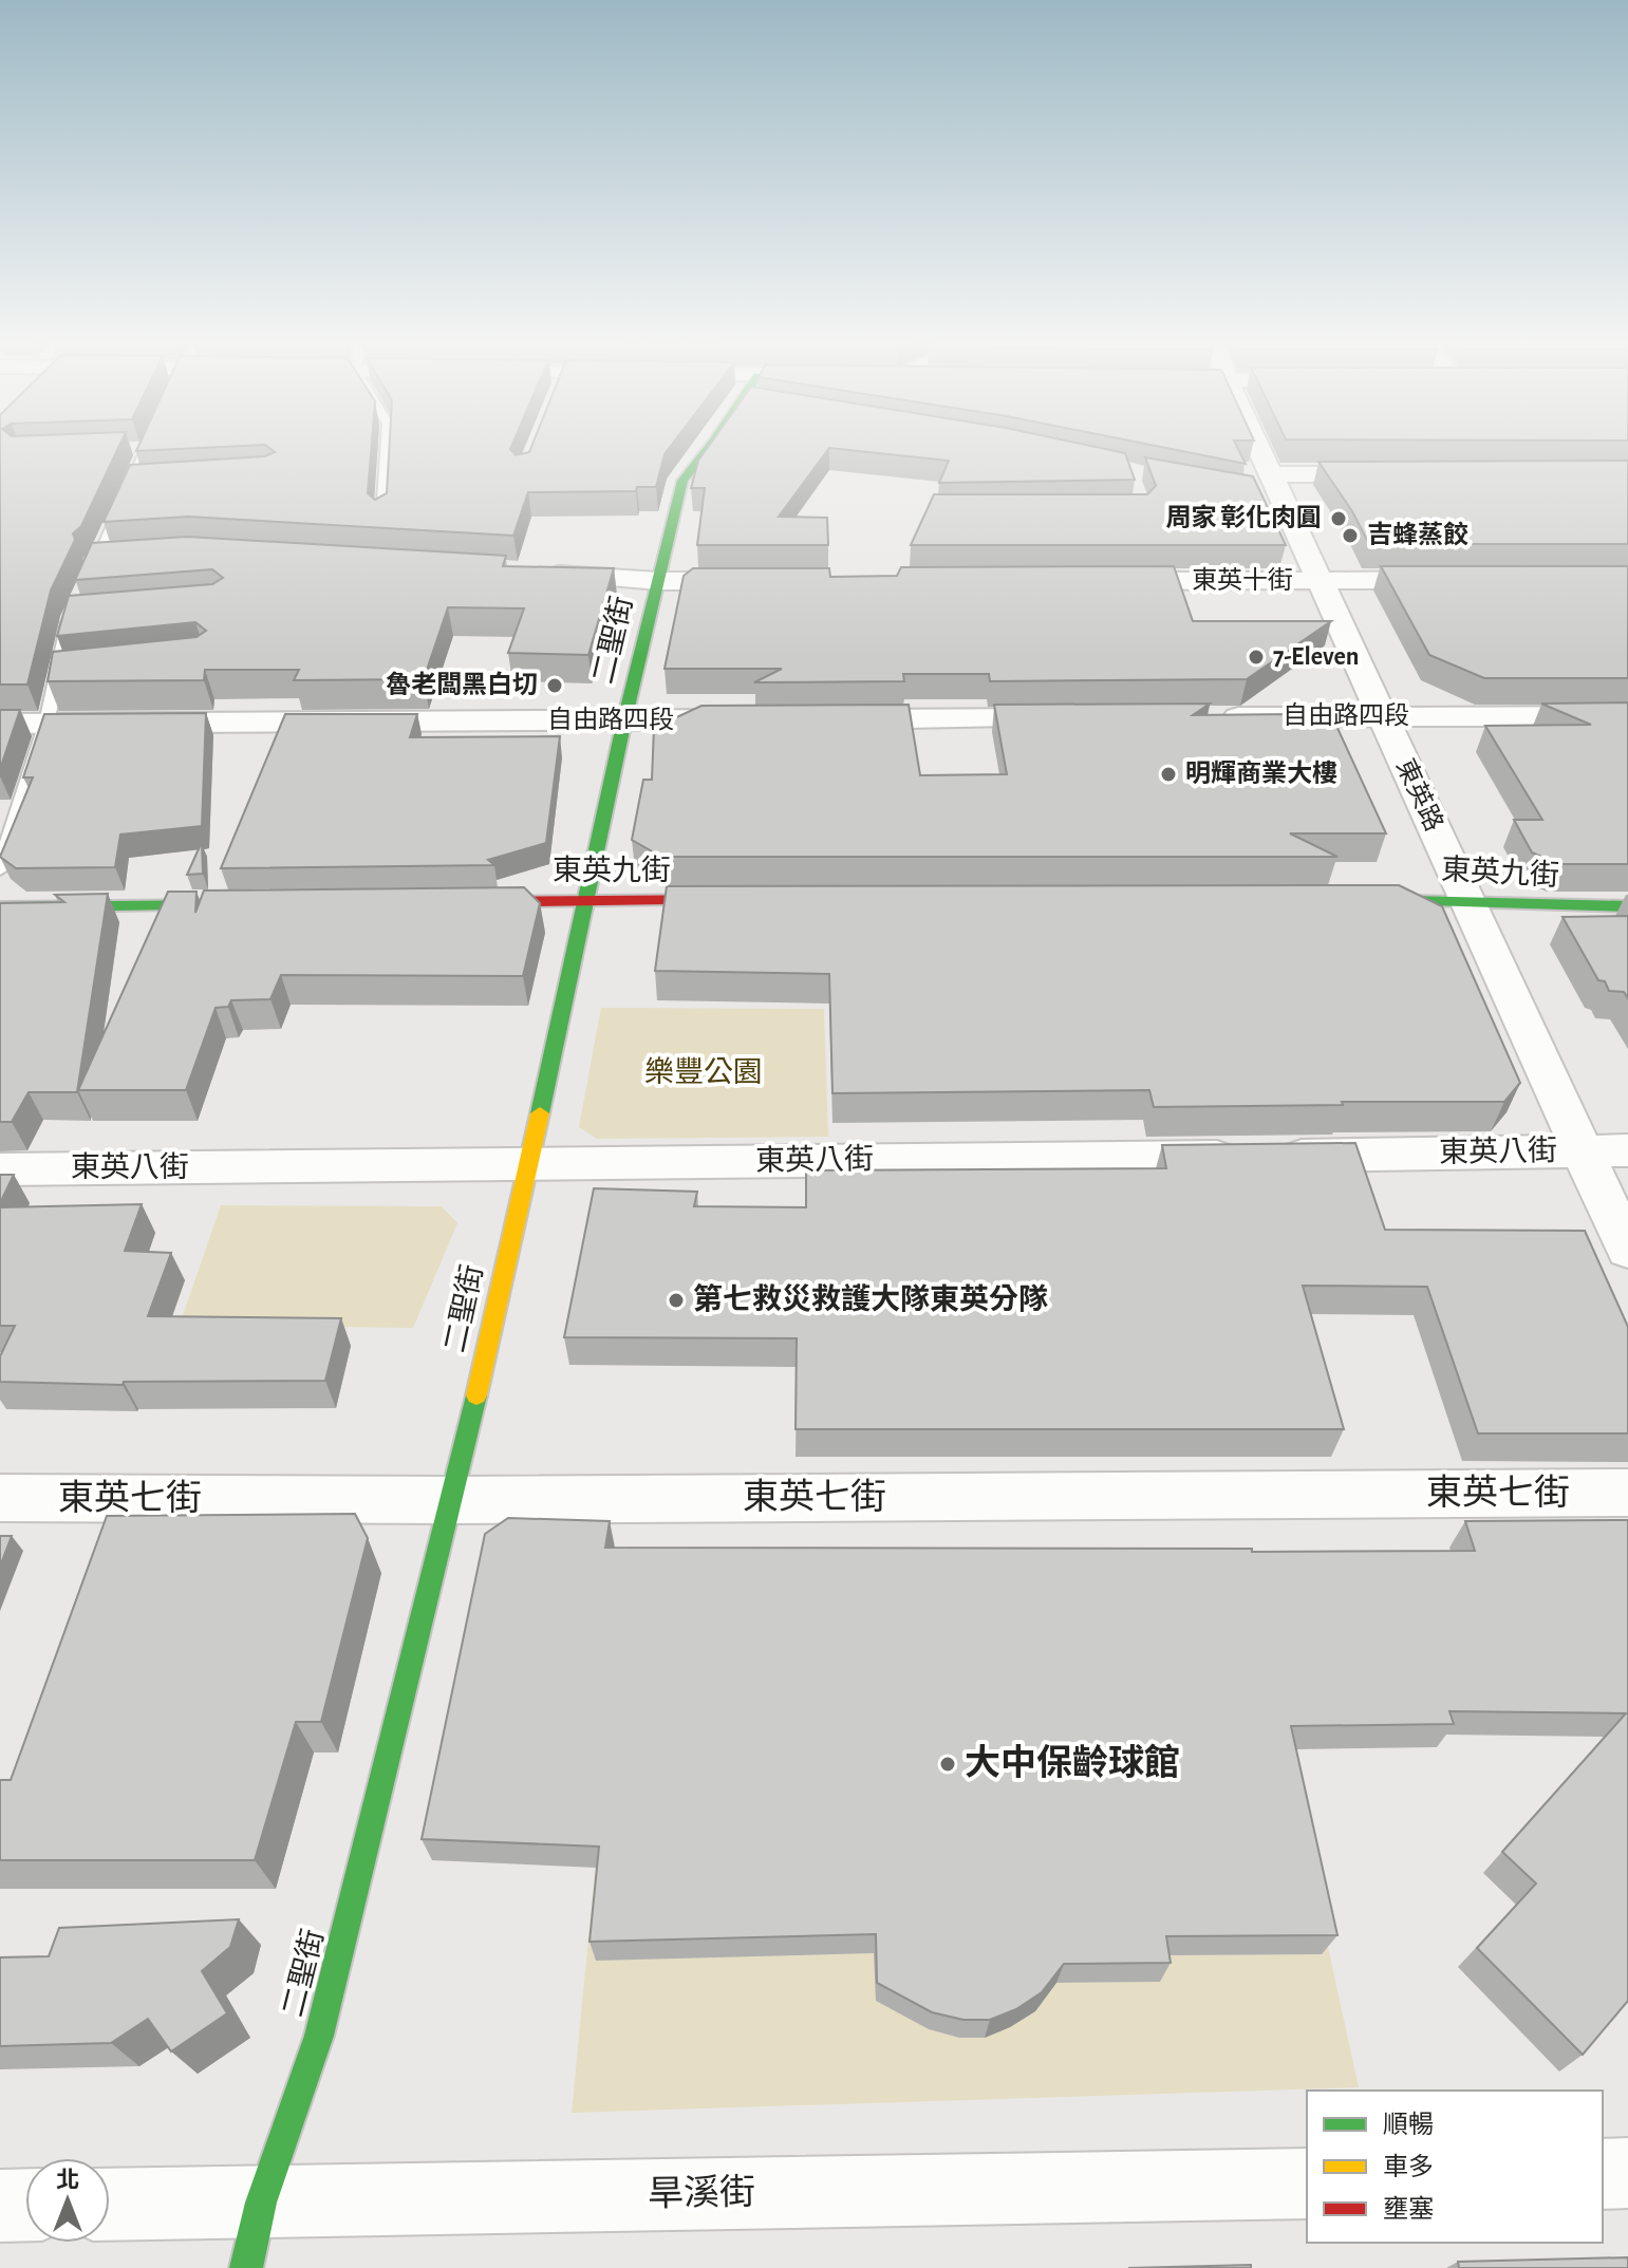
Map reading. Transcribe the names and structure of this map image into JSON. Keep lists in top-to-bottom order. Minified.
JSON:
{"streets":{"street":["東英十街","二聖街","自由路四段","東英路","東英九街","東英八街","東英七街","旱溪街"]},"crossings":[["東英十街","東英路"],["二聖街","自由路四段"],["二聖街","東英九街"],["二聖街","東英八街"],["二聖街","東英七街"],["二聖街","旱溪街"],["自由路四段","東英路"],["東英路","東英九街"],["東英路","東英八街"]],"parks":["樂豐公園"],"places":["周家 彰化肉圓","吉蜂蒸餃","7-Eleven","魯老闆黑白切","明輝商業大樓","第七救災救護大隊東英分隊","大中保齡球館"],"legend":["順暢","車多","壅塞"],"north":"top"}
